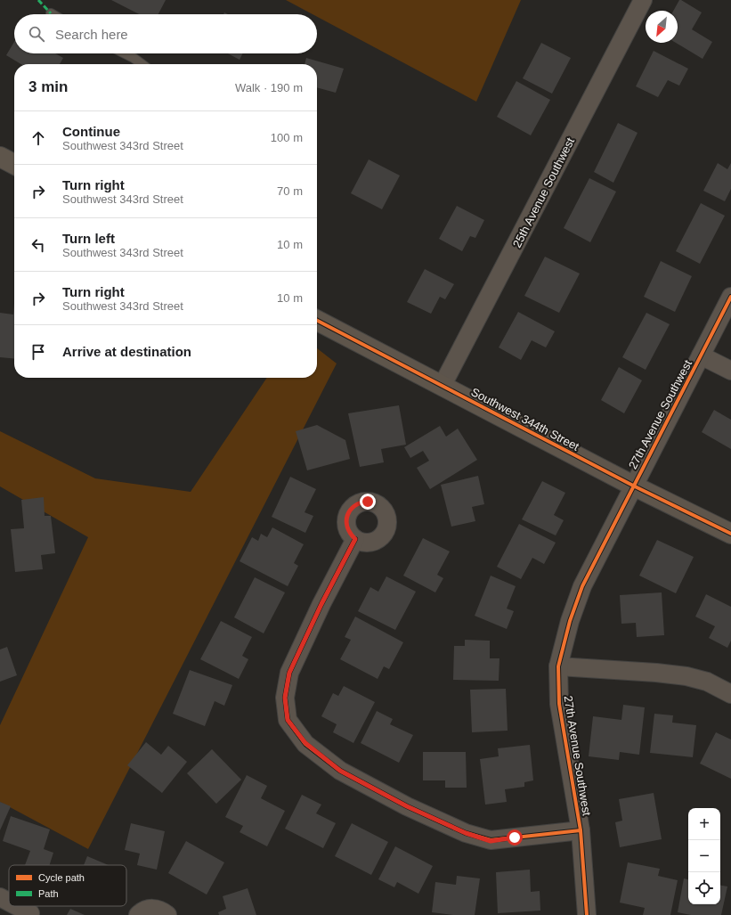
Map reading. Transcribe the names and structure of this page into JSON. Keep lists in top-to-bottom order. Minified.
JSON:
{"streets":{"street":["25th Avenue Southwest","27th Avenue Southwest","Southwest 344th Street"]},"crossings":[["25th Avenue Southwest","Southwest 344th Street"],["27th Avenue Southwest","Southwest 344th Street"]],"legend":["Cycle path","Path"],"north":"bottom left","page":{"search":"Search here","heading":["3 min","Walk · 190 m"],"list":[["Continue","Southwest 343rd Street","100 m"],["Turn right","Southwest 343rd Street","70 m"],["Turn left","Southwest 343rd Street","10 m"],["Turn right","Southwest 343rd Street","10 m"],"Arrive at destination"],"map_buttons":["+","−"]}}
